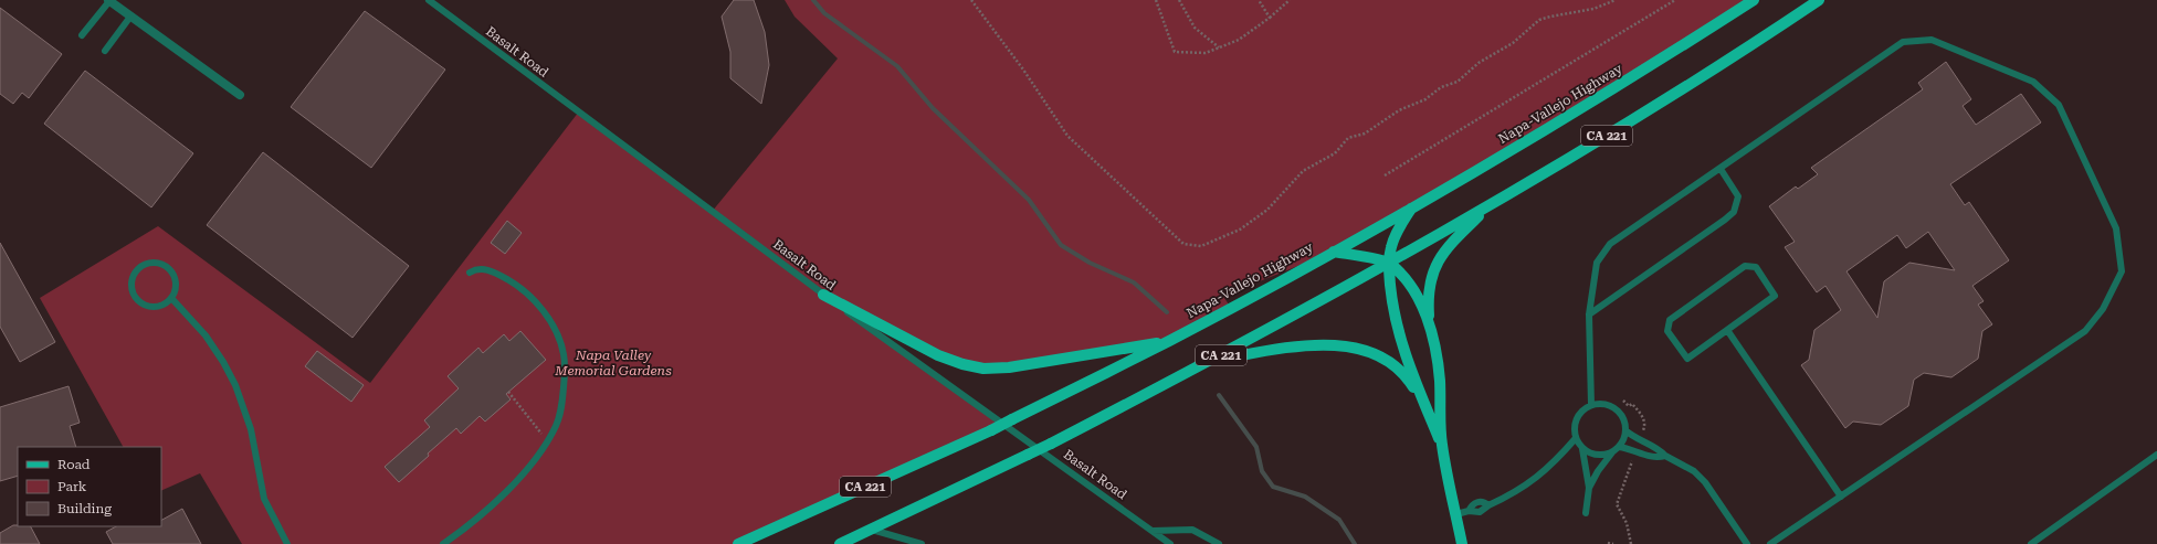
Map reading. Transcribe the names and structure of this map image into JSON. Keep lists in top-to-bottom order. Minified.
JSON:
{"streets":{"main road":["Napa-Vallejo Highway","CA 221"],"lane":["Basalt Road"]},"parks":["Napa Valley Memorial Gardens"],"legend":["Road","Park","Building"]}
